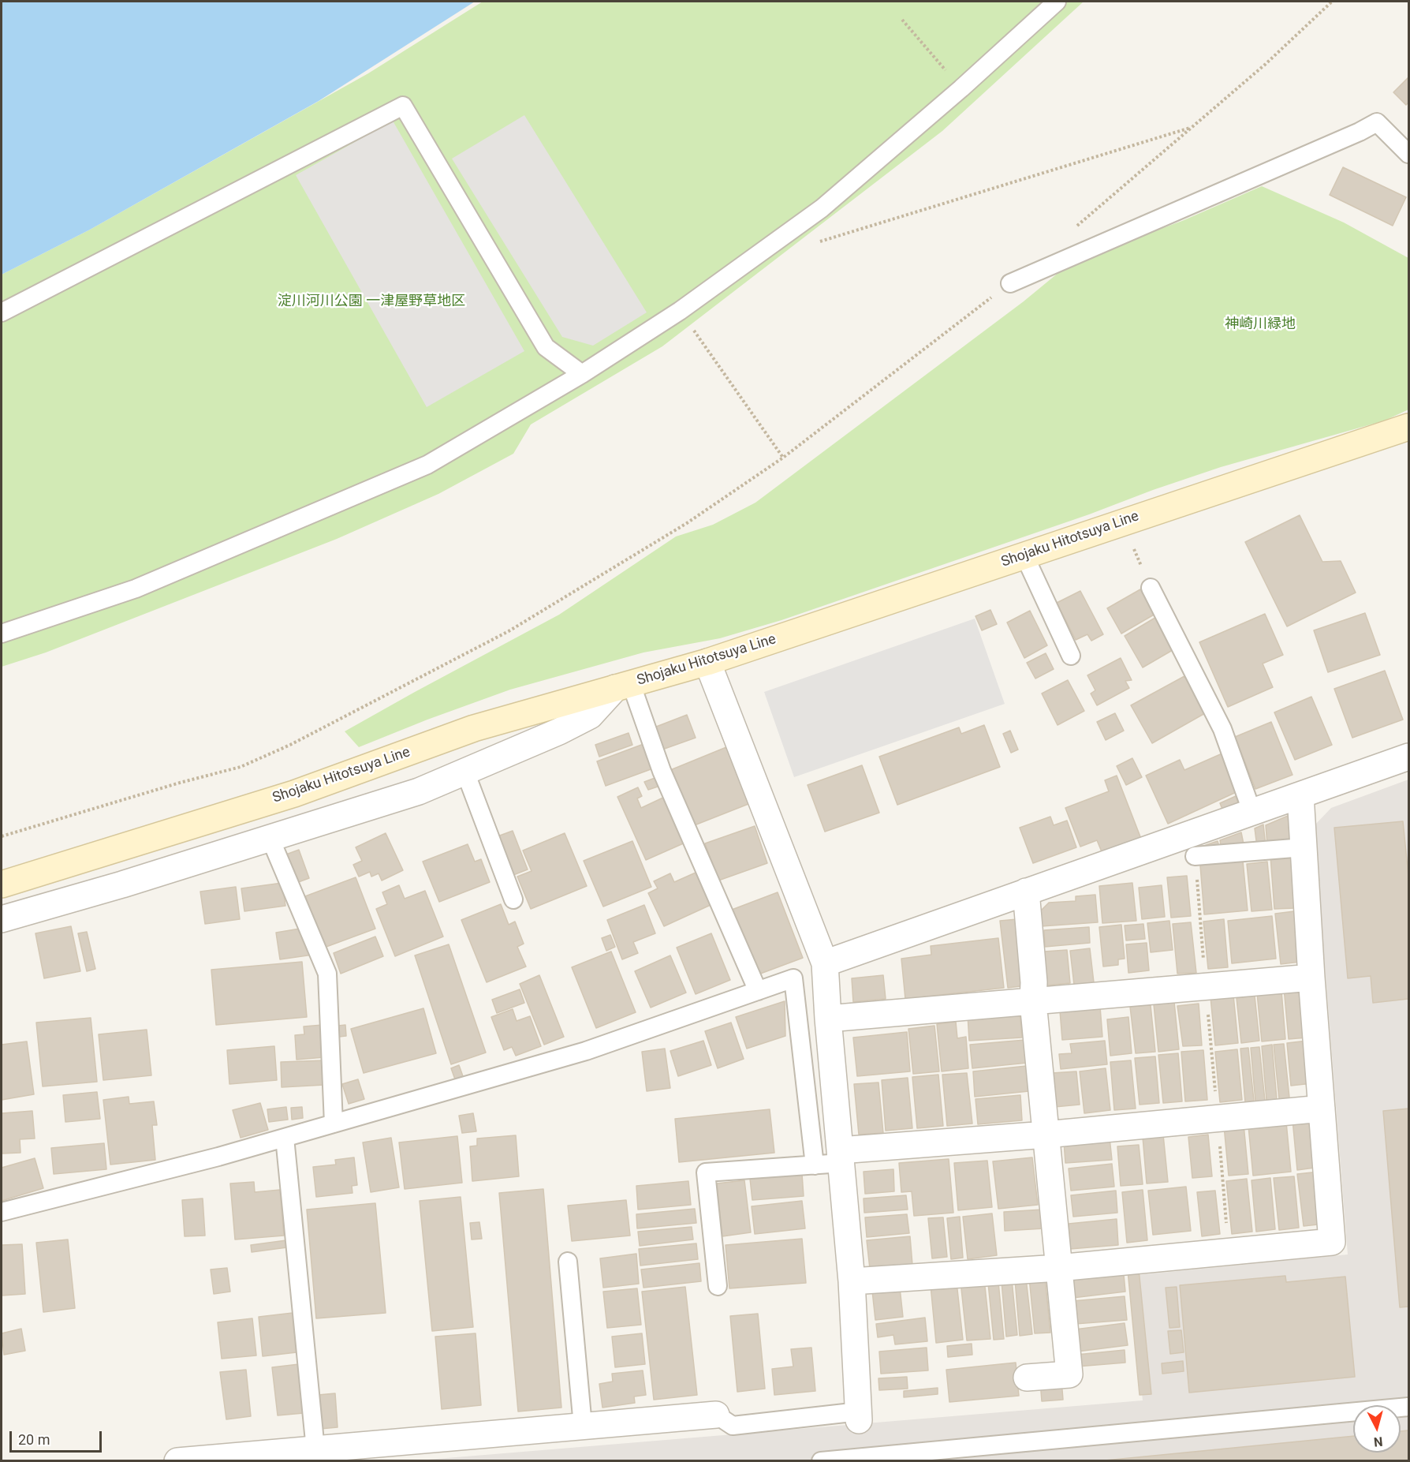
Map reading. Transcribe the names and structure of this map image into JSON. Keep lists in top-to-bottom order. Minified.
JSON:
{"streets":{"main road":["Shojaku Hitotsuya Line"]},"parks":["淀川河川公園 一津屋野草地区","神崎川緑地"],"scale_bar":"20 m","north":"bottom"}
